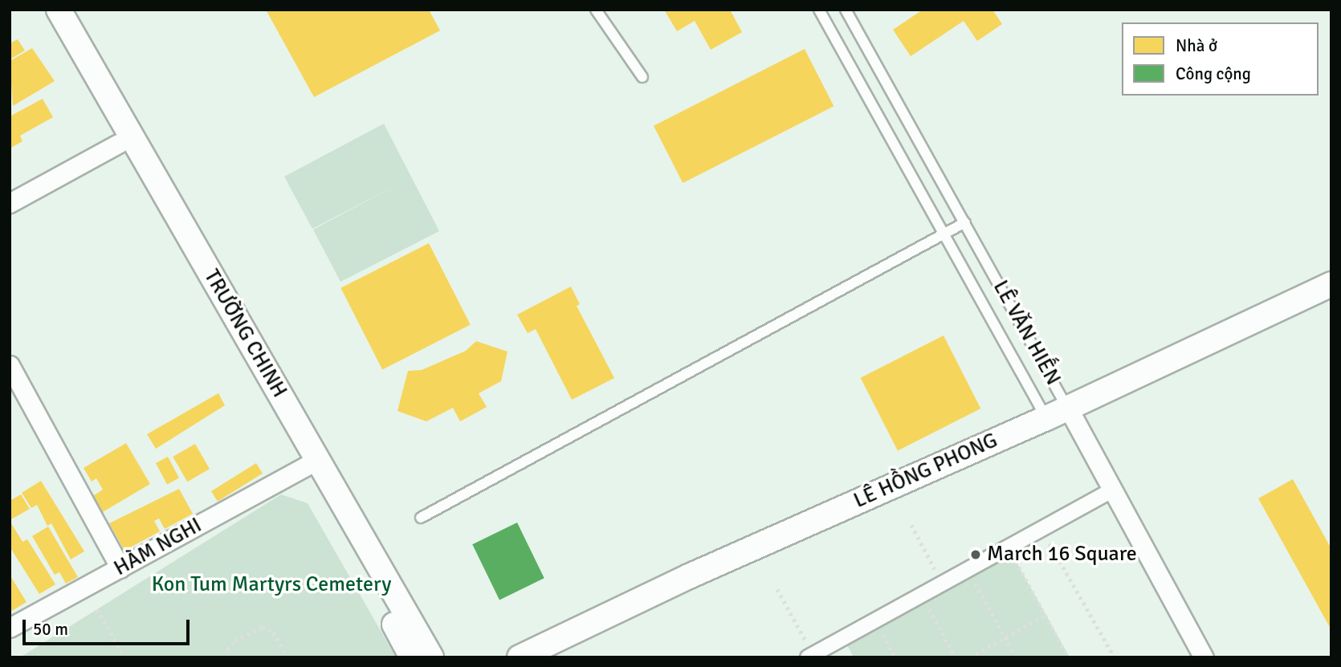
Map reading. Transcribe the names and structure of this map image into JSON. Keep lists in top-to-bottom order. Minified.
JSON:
{"streets":{"street":["LÊ VĂN HIẾN","TRƯỜNG CHINH","LÊ HỒNG PHONG","HÀM NGHI"]},"crossings":[["LÊ VĂN HIẾN","LÊ HỒNG PHONG"],["TRƯỜNG CHINH","HÀM NGHI"]],"parks":["Kon Tum Martyrs Cemetery"],"places":["March 16 Square"],"legend":["Nhà ở","Công cộng"],"scale_bar":"50 m"}
